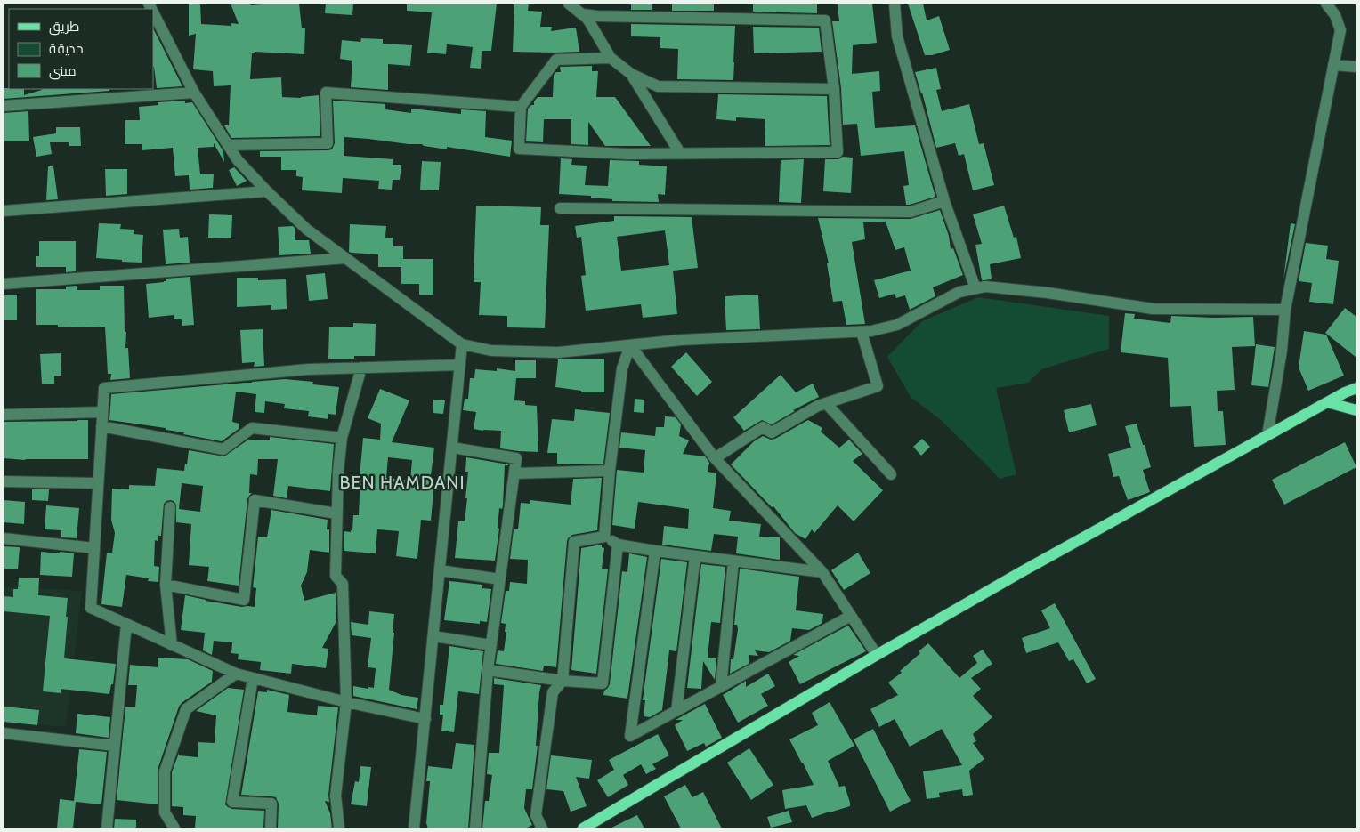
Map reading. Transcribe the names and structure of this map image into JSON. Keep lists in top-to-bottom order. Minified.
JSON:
{"districts":["BEN HAMDANI"],"legend":["طريق","حديقة","مبنى"]}
